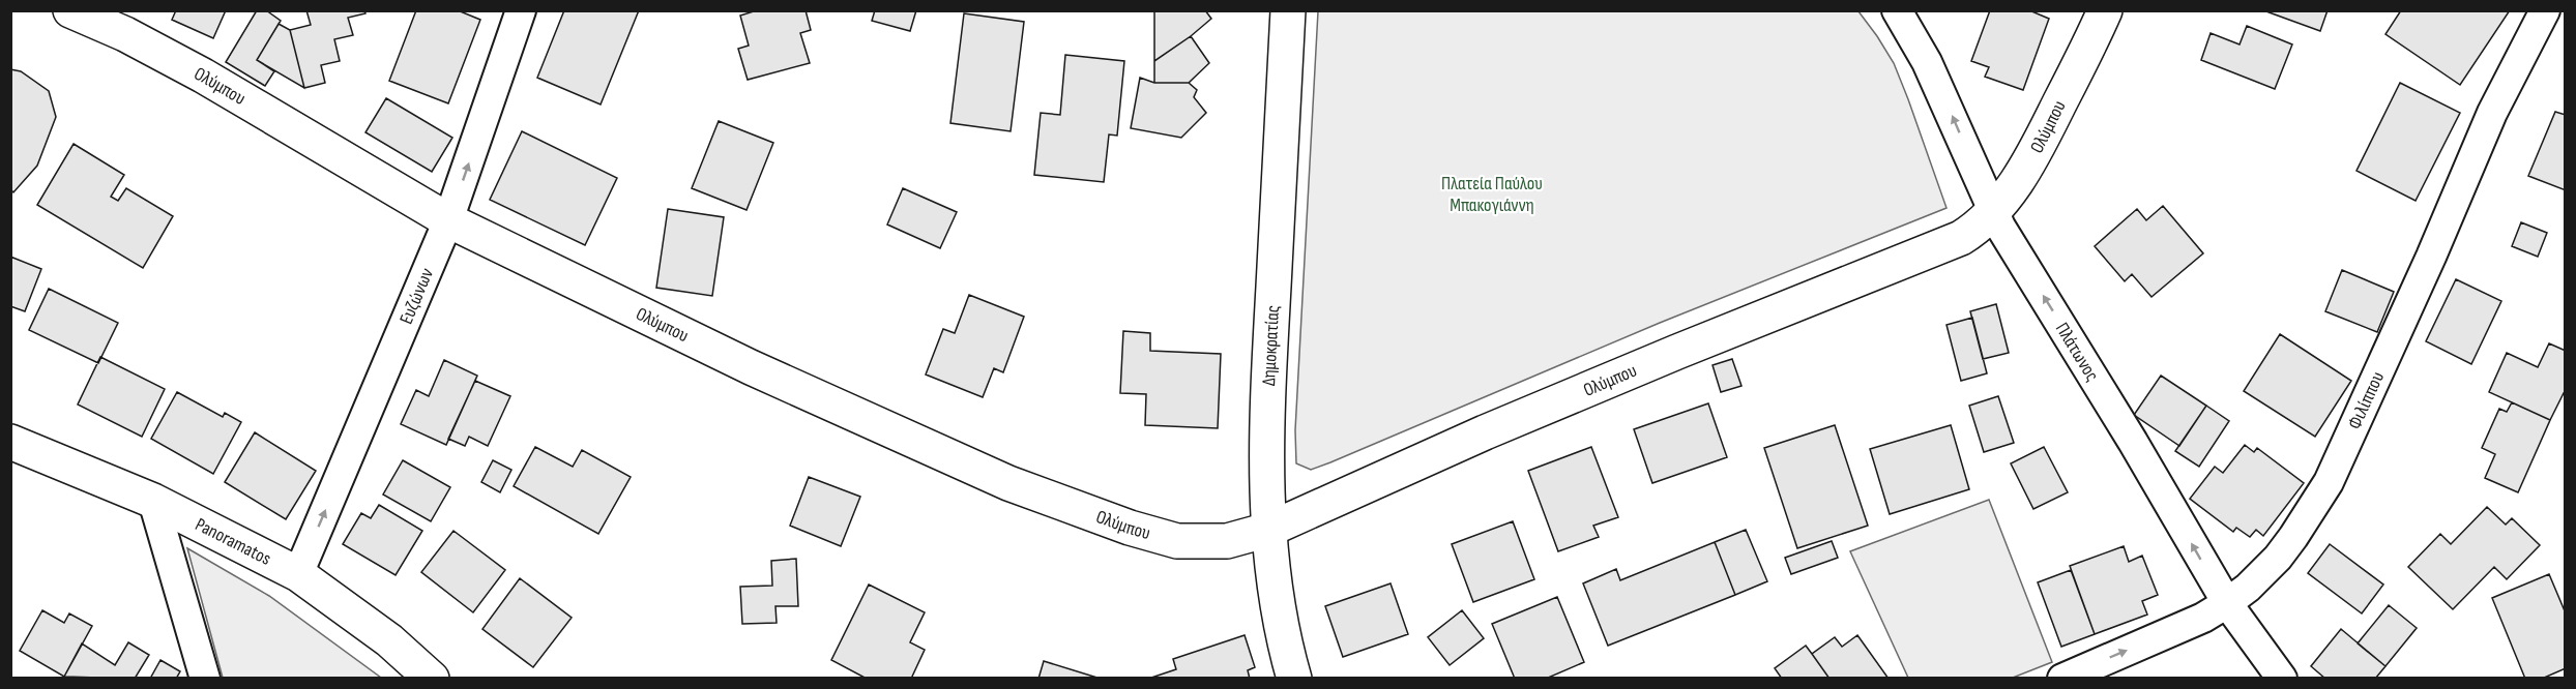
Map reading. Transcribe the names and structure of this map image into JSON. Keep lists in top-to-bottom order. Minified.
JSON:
{"streets":{"street":["Ολύμπου","Ευζώνων","Δημοκρατίας","Πλάτωνος","Φιλίππου","Panoramatos"]},"crossings":[["Ολύμπου","Ευζώνων"],["Ολύμπου","Δημοκρατίας"],["Ολύμπου","Πλάτωνος"],["Ευζώνων","Panoramatos"],["Πλάτωνος","Φιλίππου"]],"one_way":["Ευζώνων","Πλάτωνος"],"parks":["Πλατεία Παύλου Μπακογιάννη"]}
